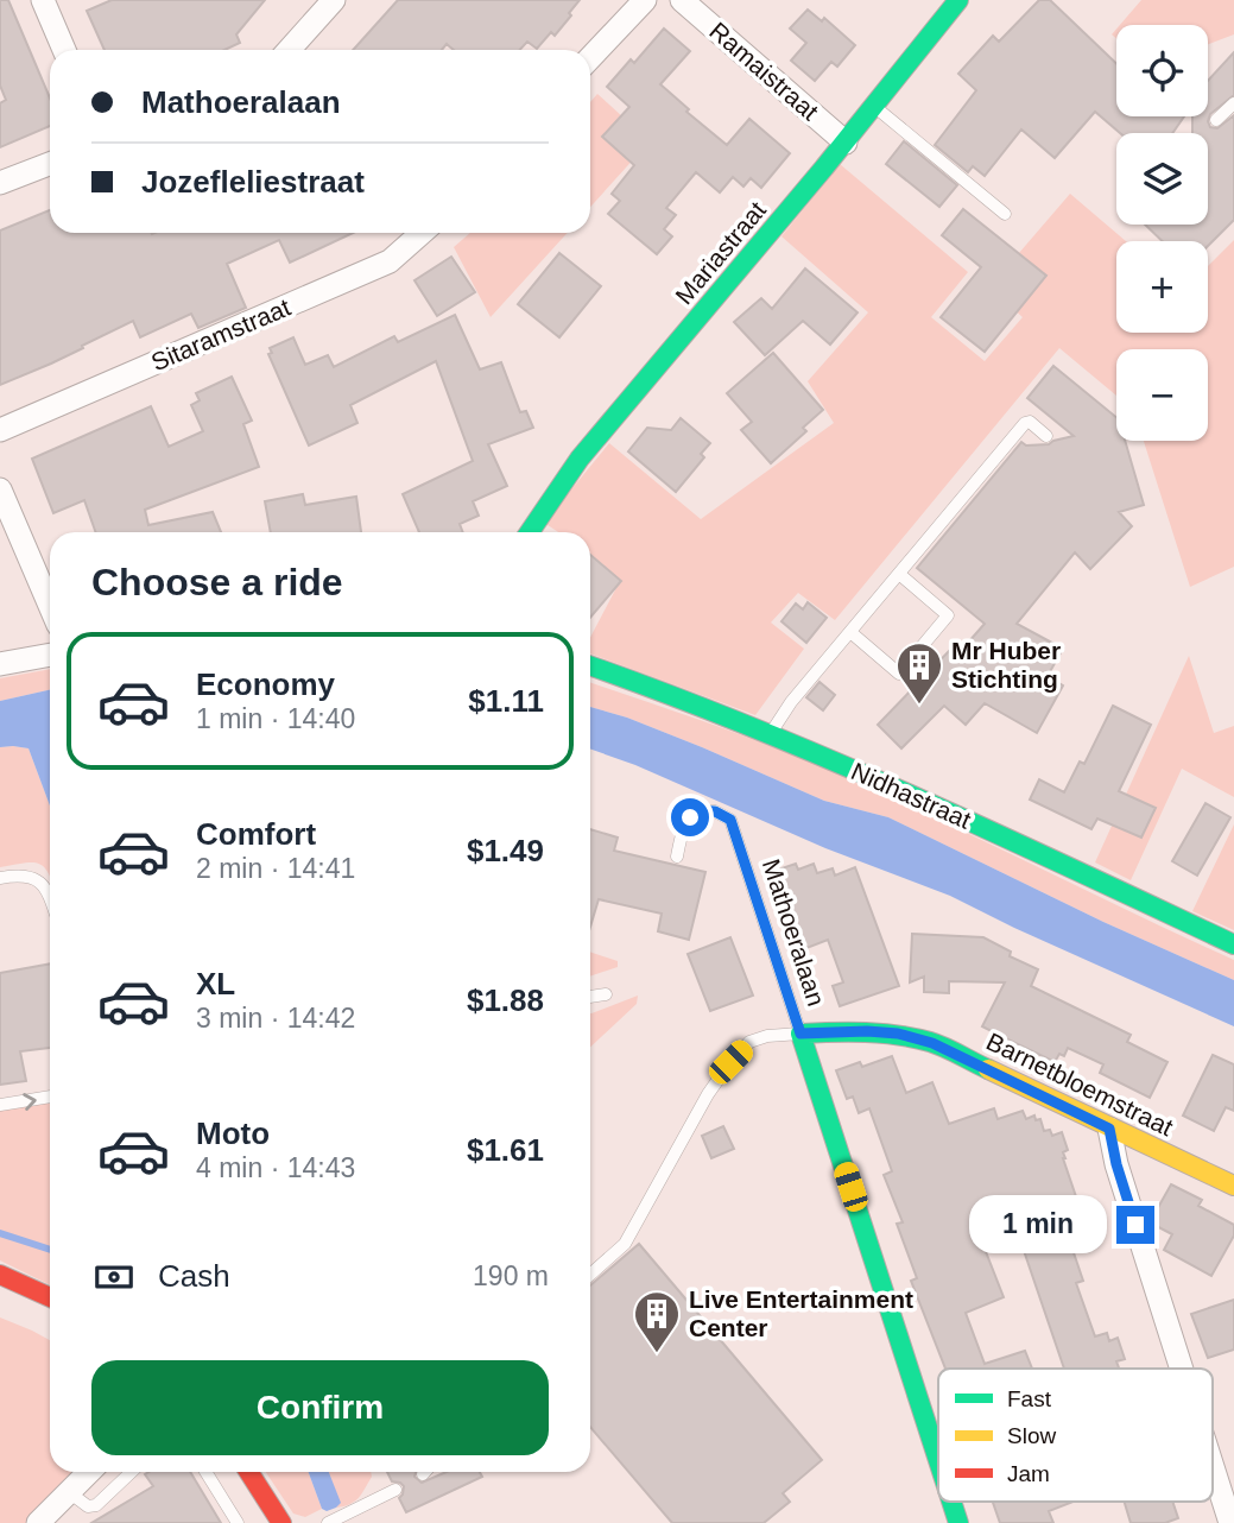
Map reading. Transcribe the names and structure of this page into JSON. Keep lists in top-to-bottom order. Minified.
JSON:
{"streets":{"street":["Ramaistraat","Mariastraat","Sitaramstraat","Nidhastraat","Mathoeralaan","Barnetbloemstraat"]},"crossings":[["Ramaistraat","Mariastraat"],["Mathoeralaan","Barnetbloemstraat"]],"places":{"building":["Mr Huber Stichting","Live Entertainment Center"]},"legend":["Fast","Slow","Jam"],"page":{"map_buttons":["+","−"],"banner":["Mathoeralaan","Jozefleliestraat"],"heading":"Choose a ride","list":[{"name":"Economy","note":"1 min · 14:40","value":"$1.11"},{"name":"Comfort","note":"2 min · 14:41","value":"$1.49"},{"name":"XL","note":"3 min · 14:42","value":"$1.88"},{"name":"Moto","note":"4 min · 14:43","value":"$1.61"}],"bubble":"1 min","pay":["Cash","190 m"],"buttons":"Confirm"}}
